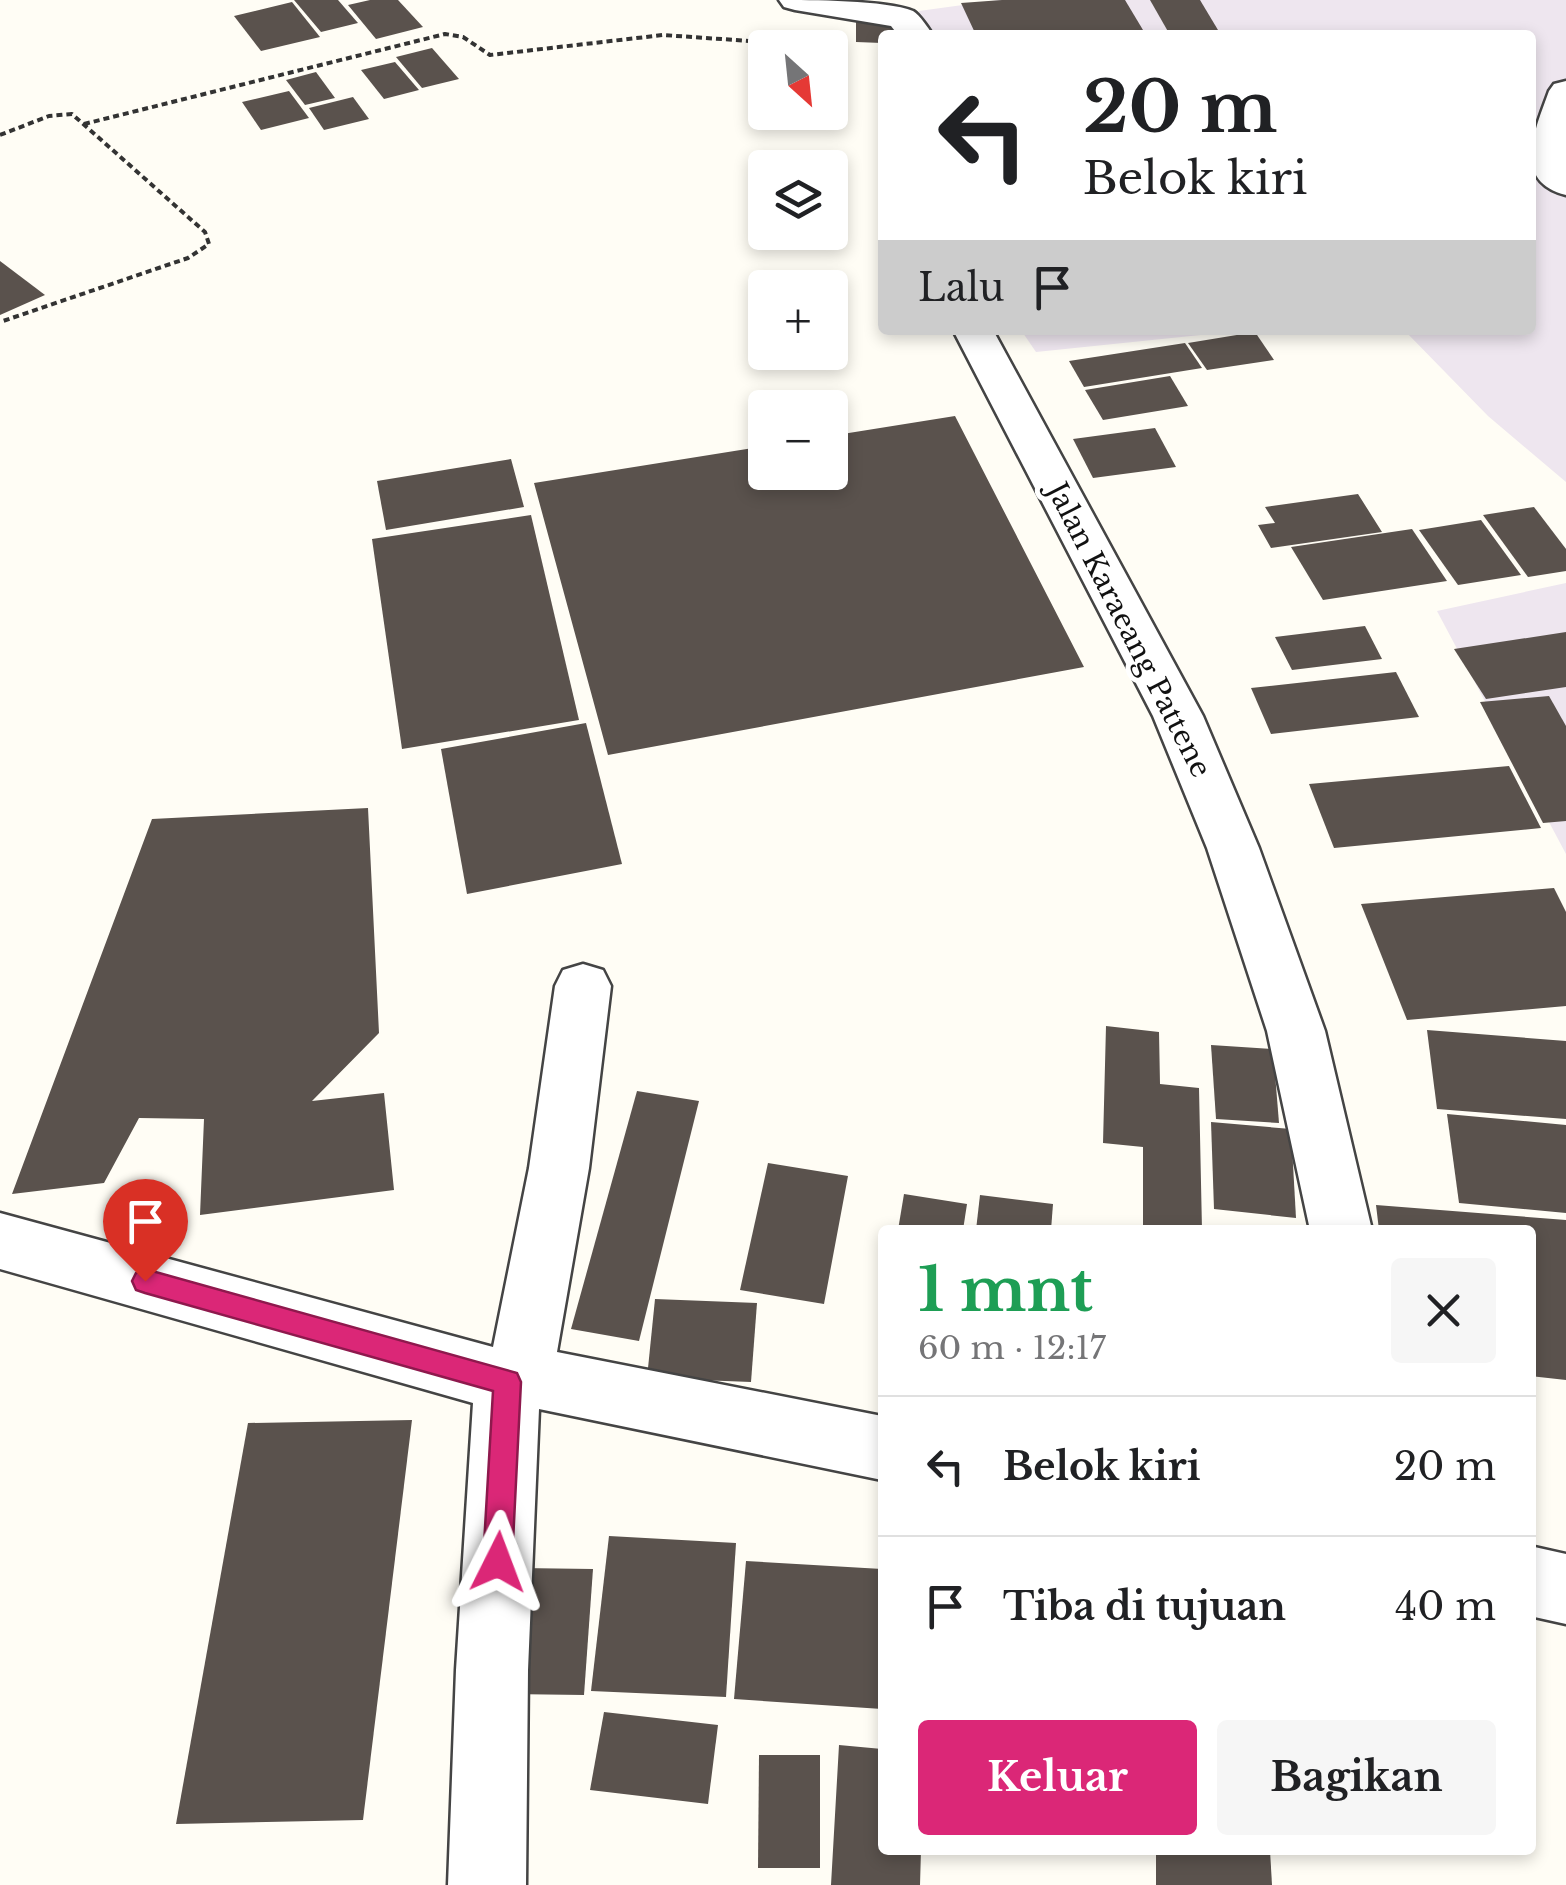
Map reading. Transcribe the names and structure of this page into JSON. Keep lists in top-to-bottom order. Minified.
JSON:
{"streets":{"street":["Jalan Karaeang Pattene"]},"north":"bottom right","page":{"map_buttons":["+","−"],"turn":["20 m","Belok kiri"],"then":"Lalu","heading":["1 mnt","60 m · 12:17"],"list":[{"name":"Belok kiri","value":"20 m"},{"name":"Tiba di tujuan","value":"40 m"}],"buttons":["Keluar","Bagikan"]}}
